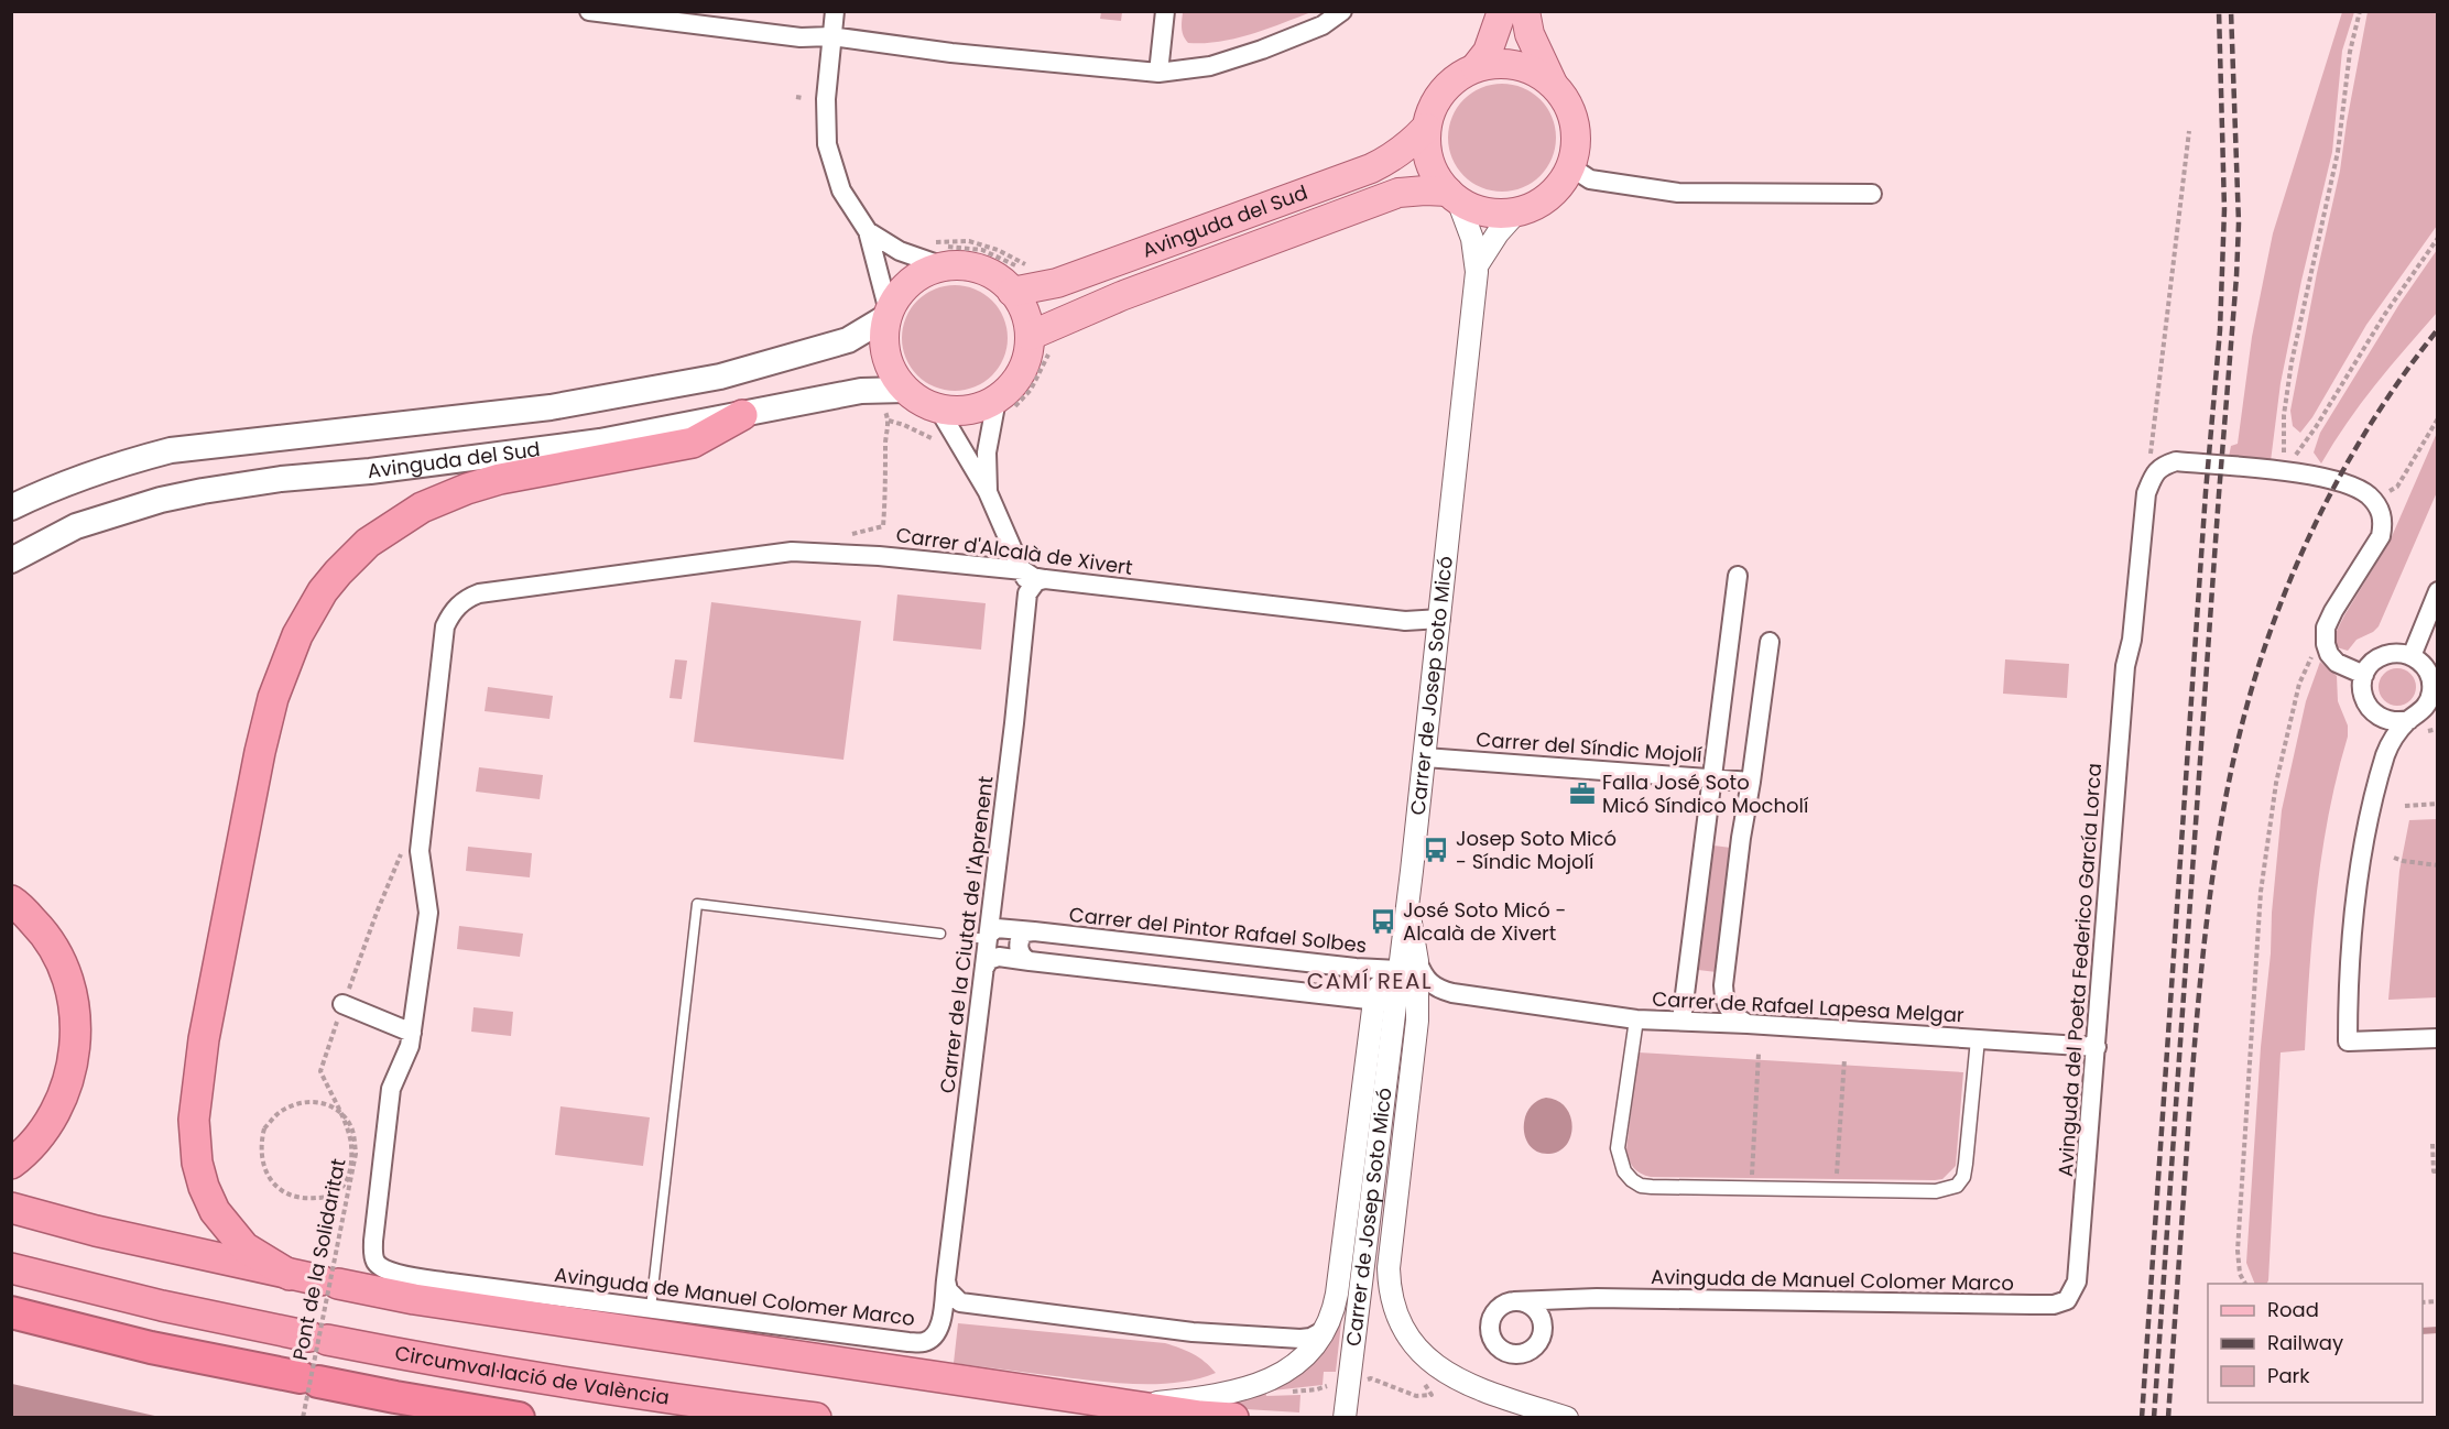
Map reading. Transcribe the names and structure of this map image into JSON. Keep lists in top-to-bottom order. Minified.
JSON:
{"streets":{"highway":["Circumval·lació de València"],"main road":["Avinguda del Sud"],"street":["Carrer d'Alcalà de Xivert","Carrer de Josep Soto Micó","Carrer del Síndic Mojolí","Carrer del Pintor Rafael Solbes","Carrer de la Ciutat de l'Aprenent","Avinguda del Poeta Federico García Lorca","Carrer de Rafael Lapesa Melgar","Avinguda de Manuel Colomer Marco"],"path":["Pont de la Solidaritat"]},"crossings":[["Avinguda del Sud","Carrer de Josep Soto Micó"],["Avinguda del Sud","Carrer de la Ciutat de l'Aprenent"],["Carrer d'Alcalà de Xivert","Carrer de Josep Soto Micó"],["Carrer d'Alcalà de Xivert","Carrer de la Ciutat de l'Aprenent"],["Carrer d'Alcalà de Xivert","Avinguda de Manuel Colomer Marco"],["Carrer de Josep Soto Micó","Carrer del Síndic Mojolí"],["Carrer de Josep Soto Micó","Carrer del Pintor Rafael Solbes"],["Carrer de Josep Soto Micó","Carrer de Rafael Lapesa Melgar"],["Carrer del Pintor Rafael Solbes","Carrer de la Ciutat de l'Aprenent"],["Carrer del Pintor Rafael Solbes","Carrer de Rafael Lapesa Melgar"],["Carrer de la Ciutat de l'Aprenent","Avinguda de Manuel Colomer Marco"],["Avinguda del Poeta Federico García Lorca","Carrer de Rafael Lapesa Melgar"],["Avinguda del Poeta Federico García Lorca","Avinguda de Manuel Colomer Marco"]],"districts":["CAMÍ REAL"],"places":{"office":["Falla José Soto Micó Síndico Mocholí"],"bus stop":["Josep Soto Micó - Síndic Mojolí","José Soto Micó - Alcalà de Xivert"]},"legend":["Road","Railway","Park"]}
